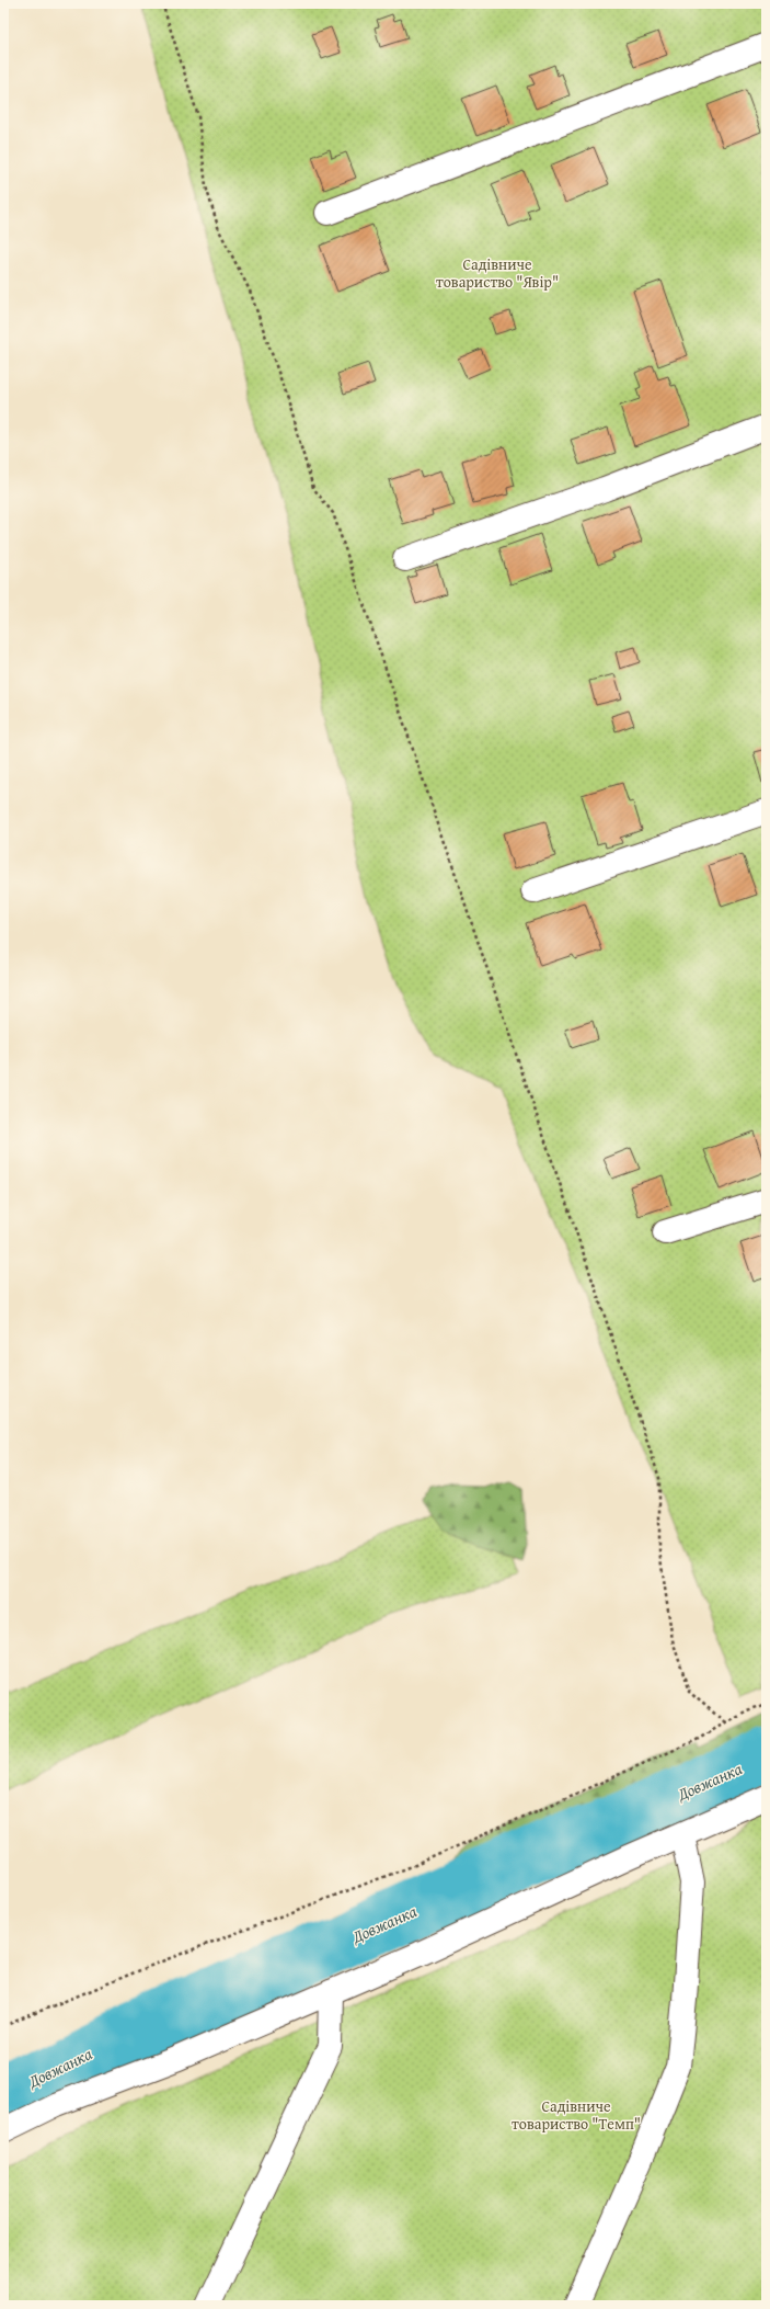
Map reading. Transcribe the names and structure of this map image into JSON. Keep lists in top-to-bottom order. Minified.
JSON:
{"water":["Довжанка"],"parks":["Садівниче товариство \"Явір\"","Садівниче товариство \"Темп\""]}
